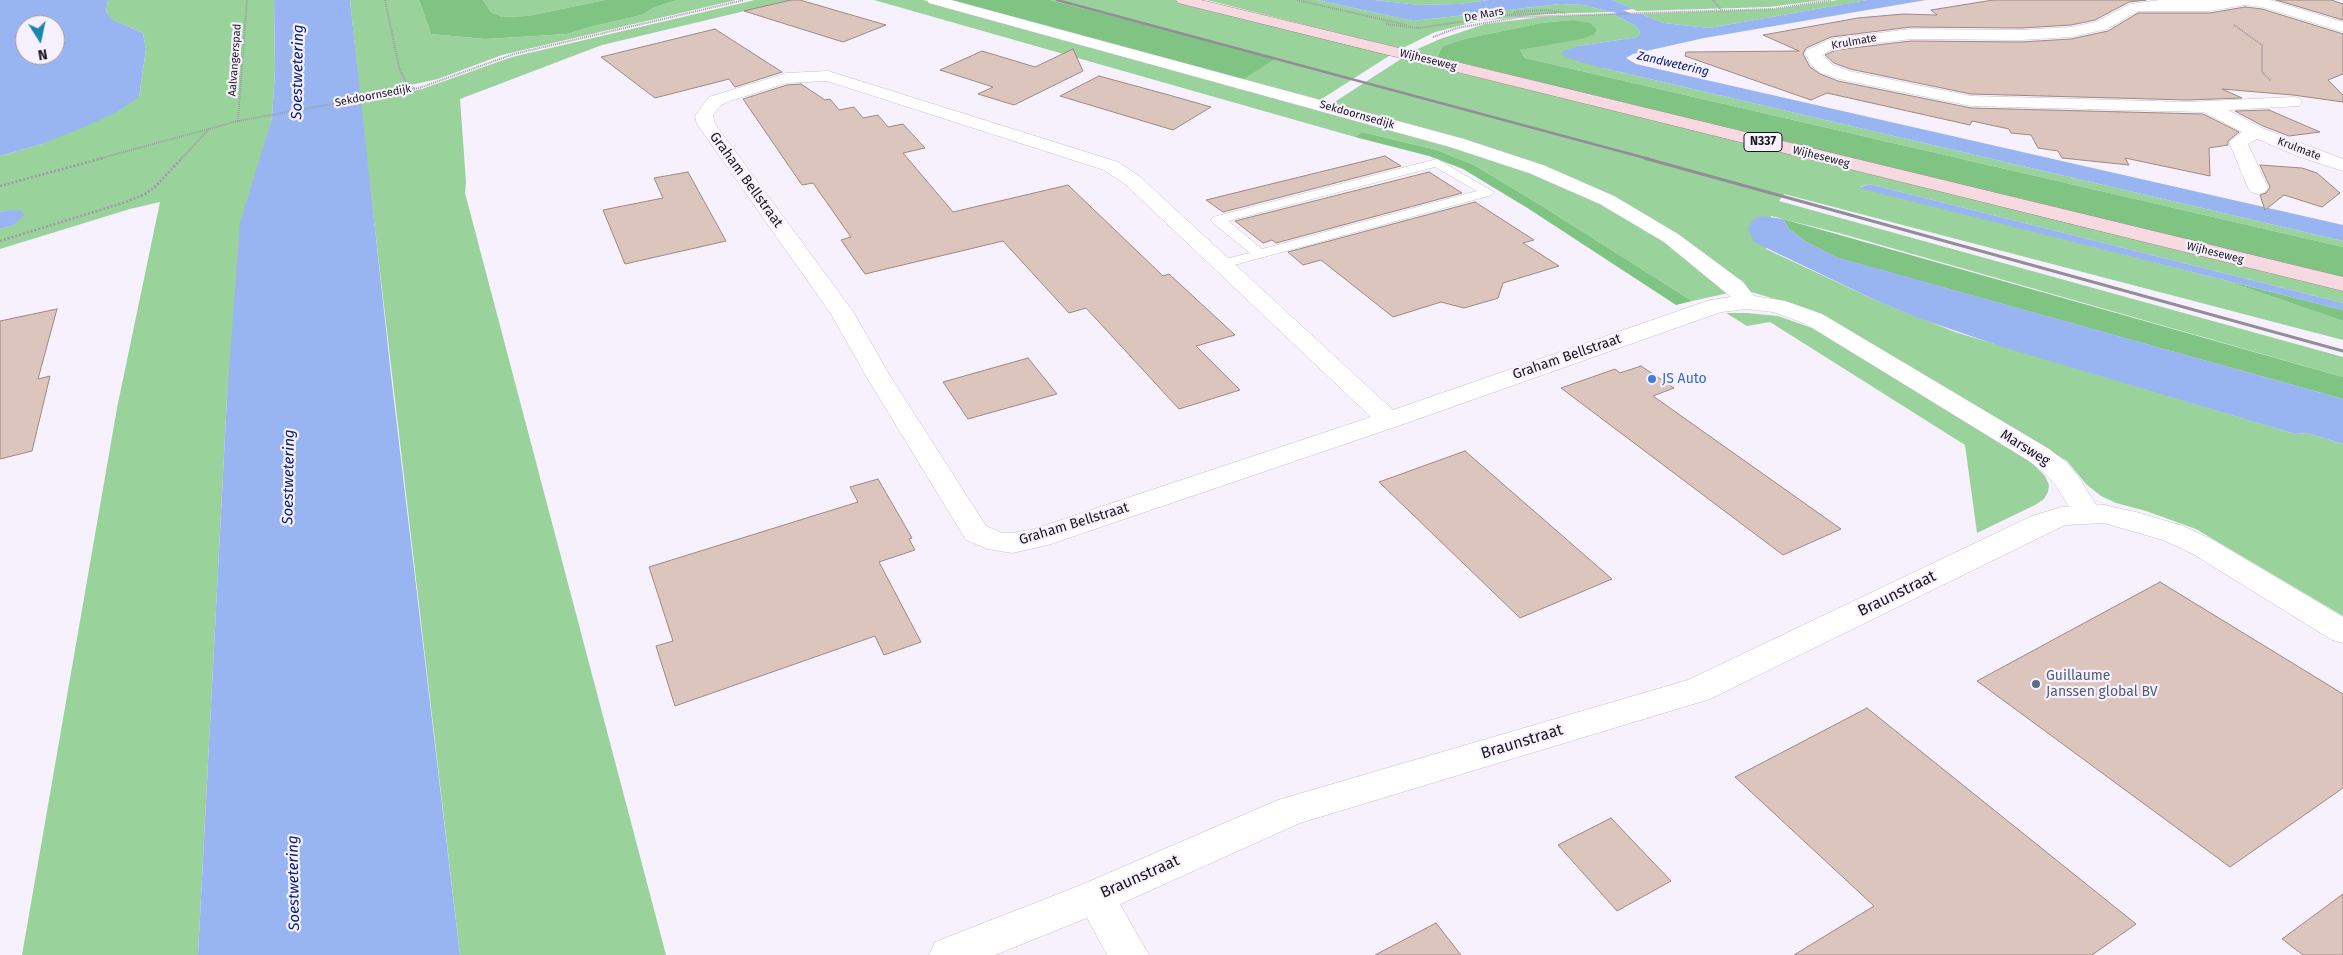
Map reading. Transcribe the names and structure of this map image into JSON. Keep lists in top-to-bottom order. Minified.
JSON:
{"streets":{"main road":["Wijheseweg","N337"],"street":["Krulmate","Sekdoornsedijk","Graham Bellstraat","Marsweg","Braunstraat"],"path":["De Mars","Aalvangerspad"]},"crossings":[["Aalvangerspad","Sekdoornsedijk"],["Sekdoornsedijk","Graham Bellstraat"],["Sekdoornsedijk","Marsweg"],["Graham Bellstraat","Marsweg"],["Marsweg","Braunstraat"]],"water":["Zandwetering","Soestwetering"],"places":["JS Auto","Guillaume Janssen global BV"],"north":"bottom"}
